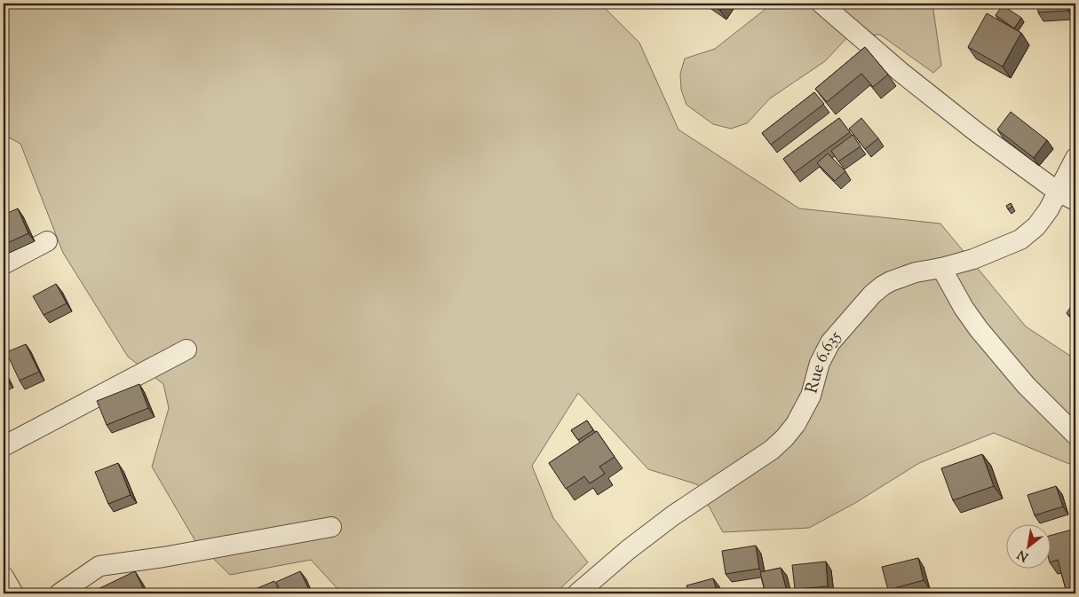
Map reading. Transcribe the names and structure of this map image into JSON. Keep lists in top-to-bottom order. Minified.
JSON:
{"streets":{"street":["Rue 6.635"]},"north":"bottom left"}
